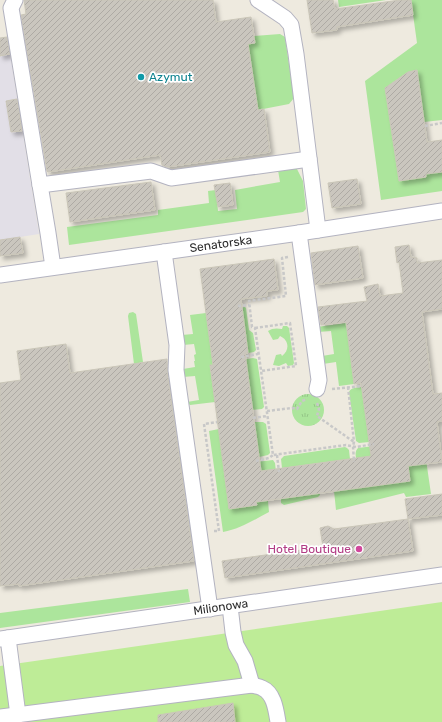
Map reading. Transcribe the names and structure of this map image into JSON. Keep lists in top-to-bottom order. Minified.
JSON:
{"streets":{"street":["Senatorska","Milionowa"]},"places":["Azymut","Hotel Boutique"]}
